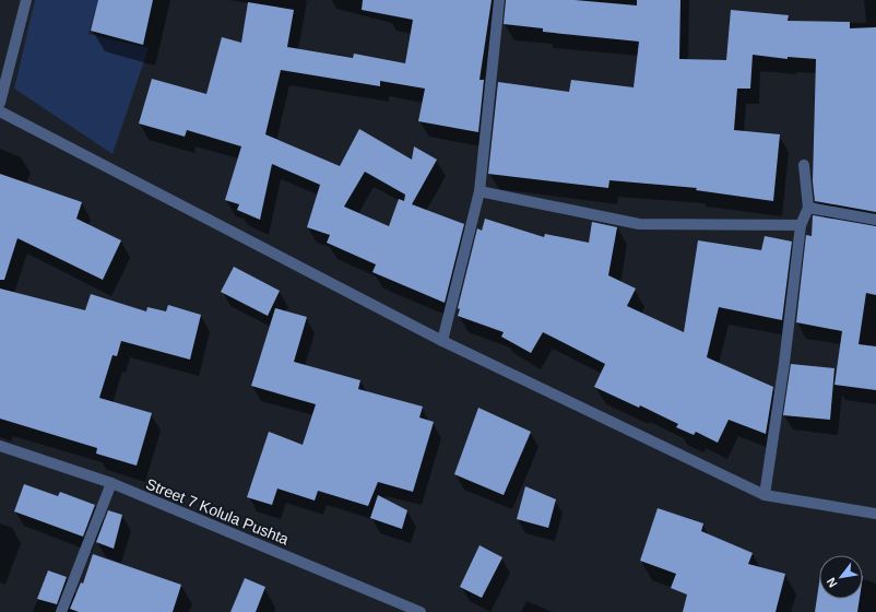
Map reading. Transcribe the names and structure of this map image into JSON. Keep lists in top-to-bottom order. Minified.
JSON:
{"streets":{"street":["Street 7 Kolula Pushta"]},"north":"bottom left"}
